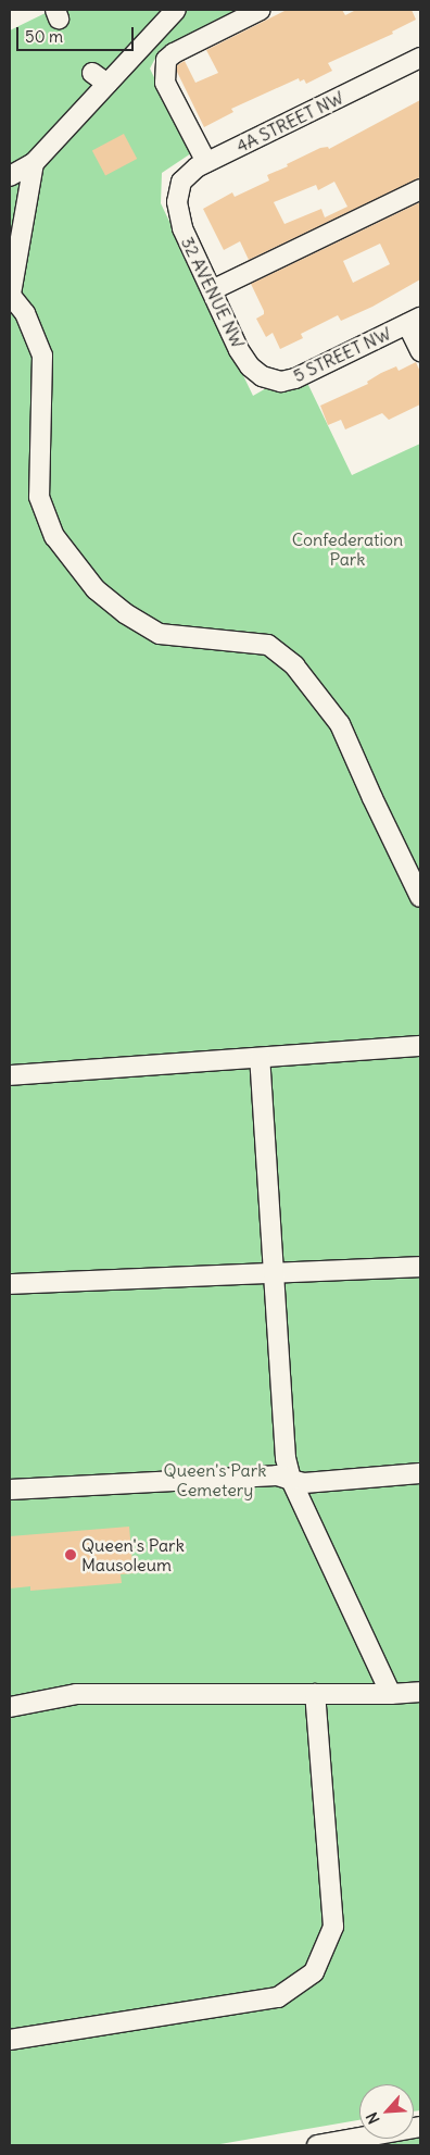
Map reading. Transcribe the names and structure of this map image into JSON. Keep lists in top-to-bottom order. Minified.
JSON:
{"streets":{"street":["4A STREET NW","32 AVENUE NW","5 STREET NW"]},"crossings":[["4A STREET NW","32 AVENUE NW"],["32 AVENUE NW","5 STREET NW"]],"parks":["Confederation Park","Queen's Park Cemetery"],"places":["Queen's Park Mausoleum"],"scale_bar":"50 m","north":"bottom left"}
